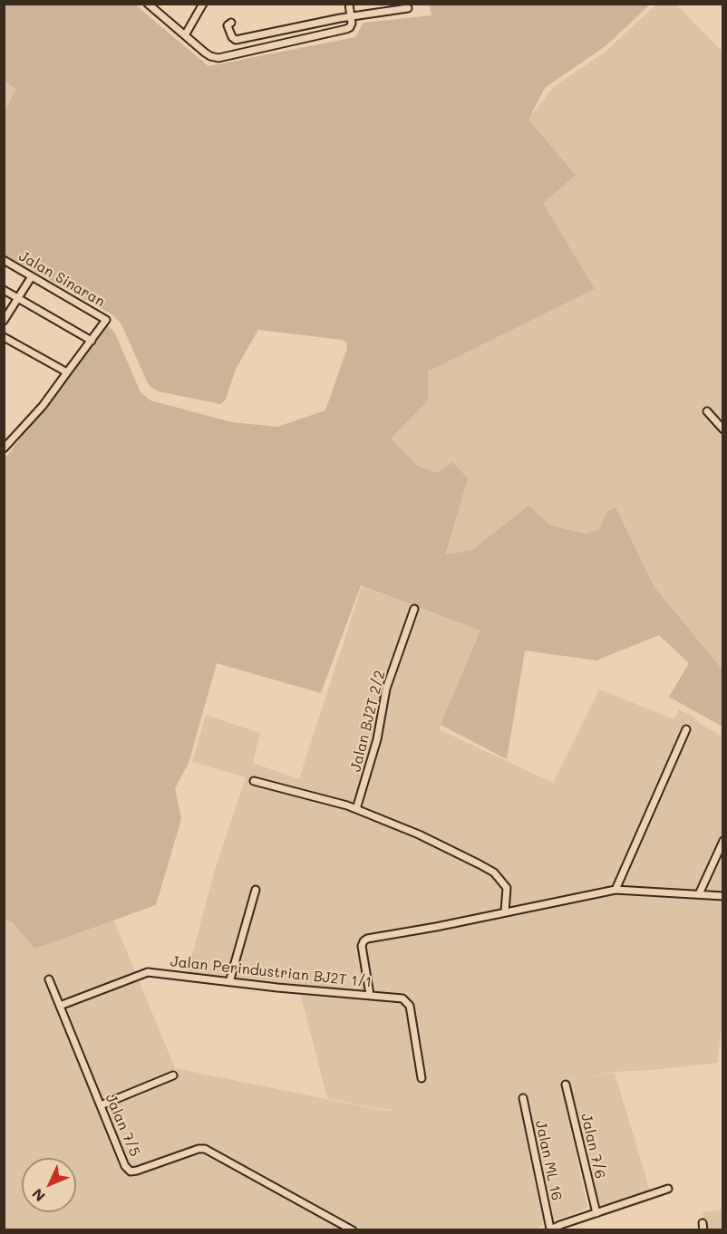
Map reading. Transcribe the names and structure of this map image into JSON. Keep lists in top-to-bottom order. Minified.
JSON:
{"streets":{"street":["Jalan Sinaran","Jalan BJ2T 2/2","Jalan Perindustrian BJ2T 1/1","Jalan 7/5","Jalan 7/6","Jalan ML 16"]},"crossings":[["Jalan Perindustrian BJ2T 1/1","Jalan 7/5"]],"north":"bottom left"}
